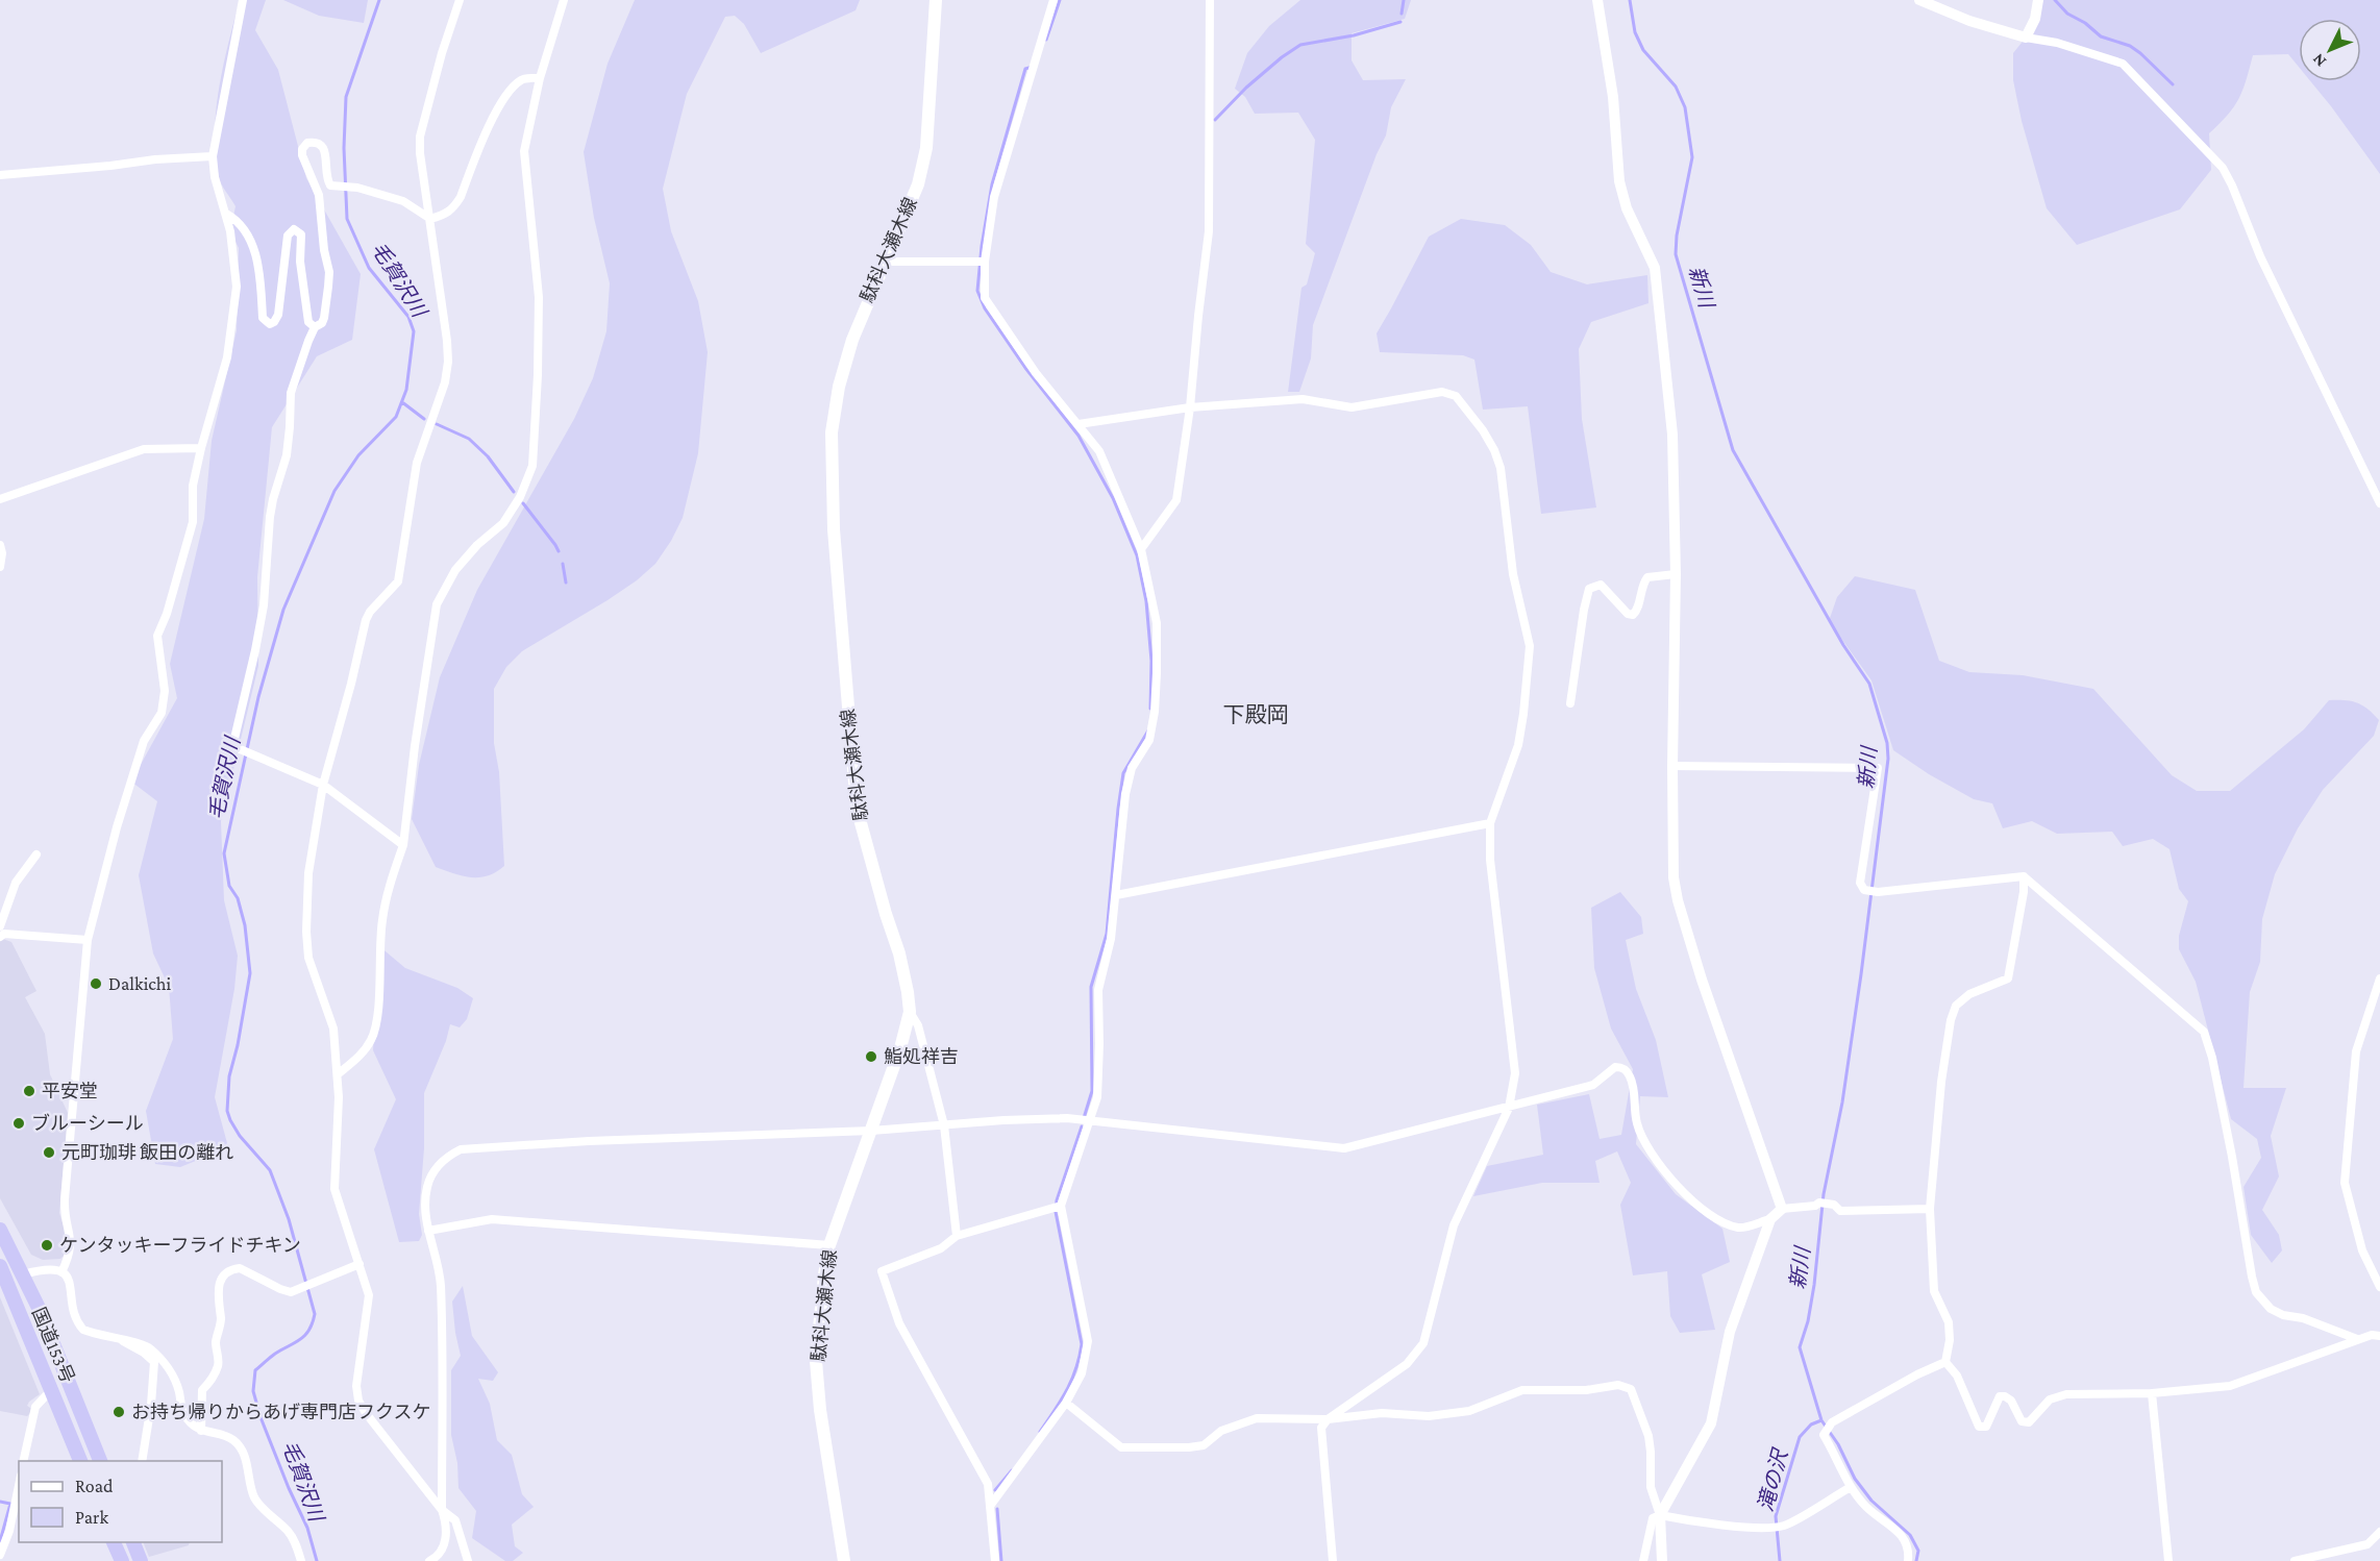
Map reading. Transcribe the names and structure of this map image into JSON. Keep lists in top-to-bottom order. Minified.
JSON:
{"streets":{"highway":["国道153号"],"main road":["駄科大瀬木線"]},"districts":["下殿岡"],"water":["毛賀沢川","新川","滝の沢"],"places":["Dalkichi","鮨処祥吉","平安堂","ブルーシール","元町珈琲 飯田の離れ","ケンタッキーフライドチキン","お持ち帰りからあげ専門店フクスケ"],"legend":["Road","Park"],"north":"bottom left"}
